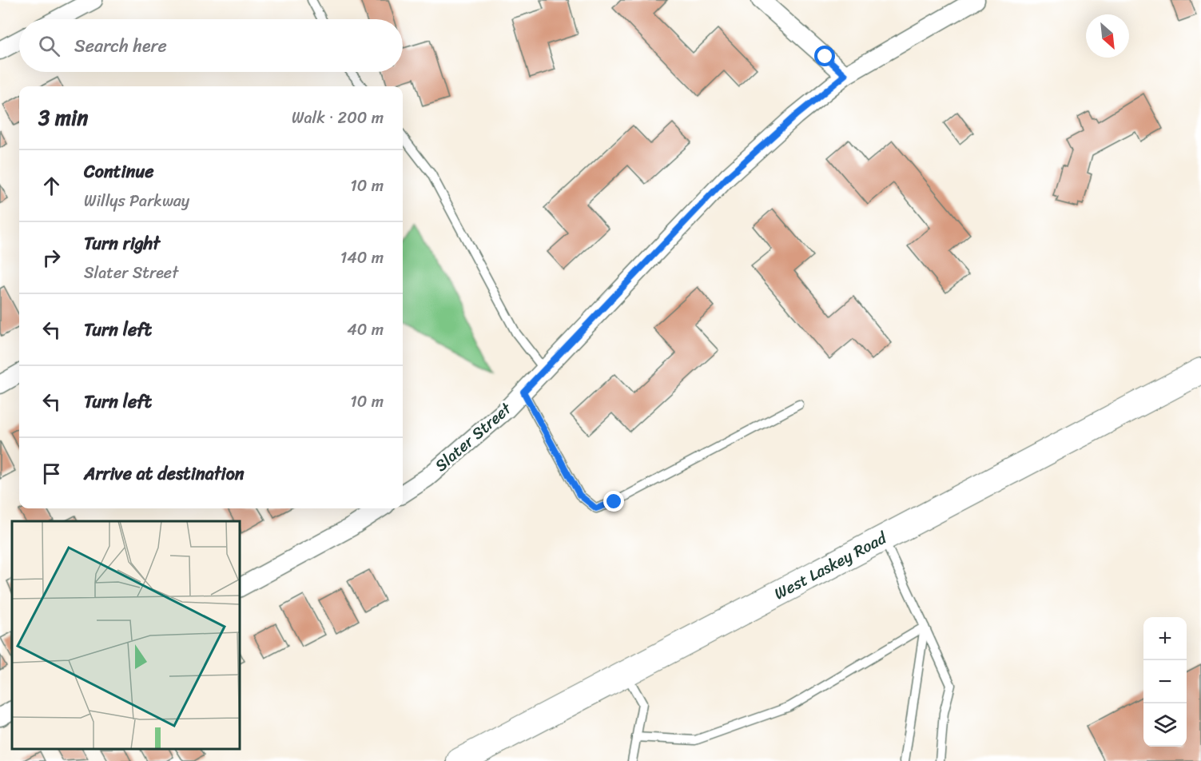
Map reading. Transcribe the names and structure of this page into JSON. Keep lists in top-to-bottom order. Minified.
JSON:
{"streets":{"main road":["West Laskey Road"],"street":["Slater Street"]},"north":"bottom right","page":{"search":"Search here","heading":["3 min","Walk · 200 m"],"list":[["Continue","Willys Parkway","10 m"],["Turn right","Slater Street","140 m"],["Turn left","40 m"],["Turn left","10 m"],"Arrive at destination"],"map_buttons":["+","−"]}}
